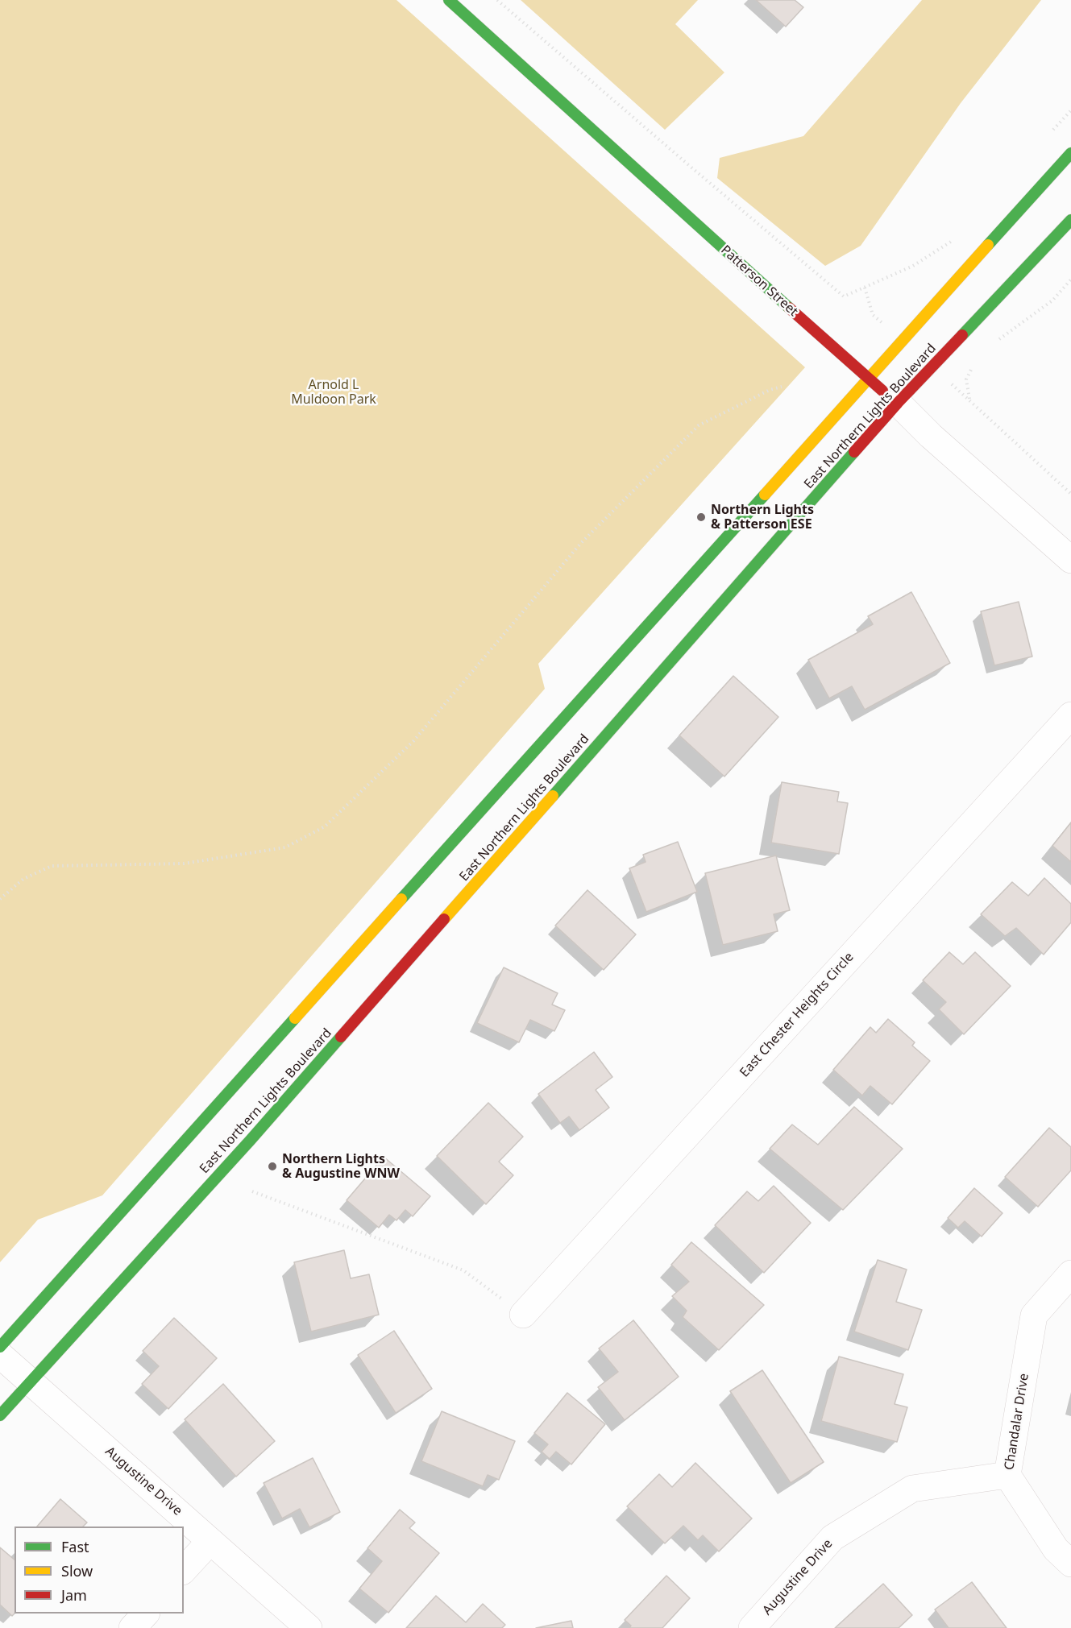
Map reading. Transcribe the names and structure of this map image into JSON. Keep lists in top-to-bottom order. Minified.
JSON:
{"streets":{"main road":["Patterson Street","East Northern Lights Boulevard"],"street":["East Chester Heights Circle","Chandalar Drive","Augustine Drive"]},"crossings":[["Patterson Street","East Northern Lights Boulevard"],["East Northern Lights Boulevard","Augustine Drive"],["Chandalar Drive","Augustine Drive"]],"parks":["Arnold L Muldoon Park"],"places":["Northern Lights & Patterson ESE","Northern Lights & Augustine WNW"],"legend":["Fast","Slow","Jam"]}
